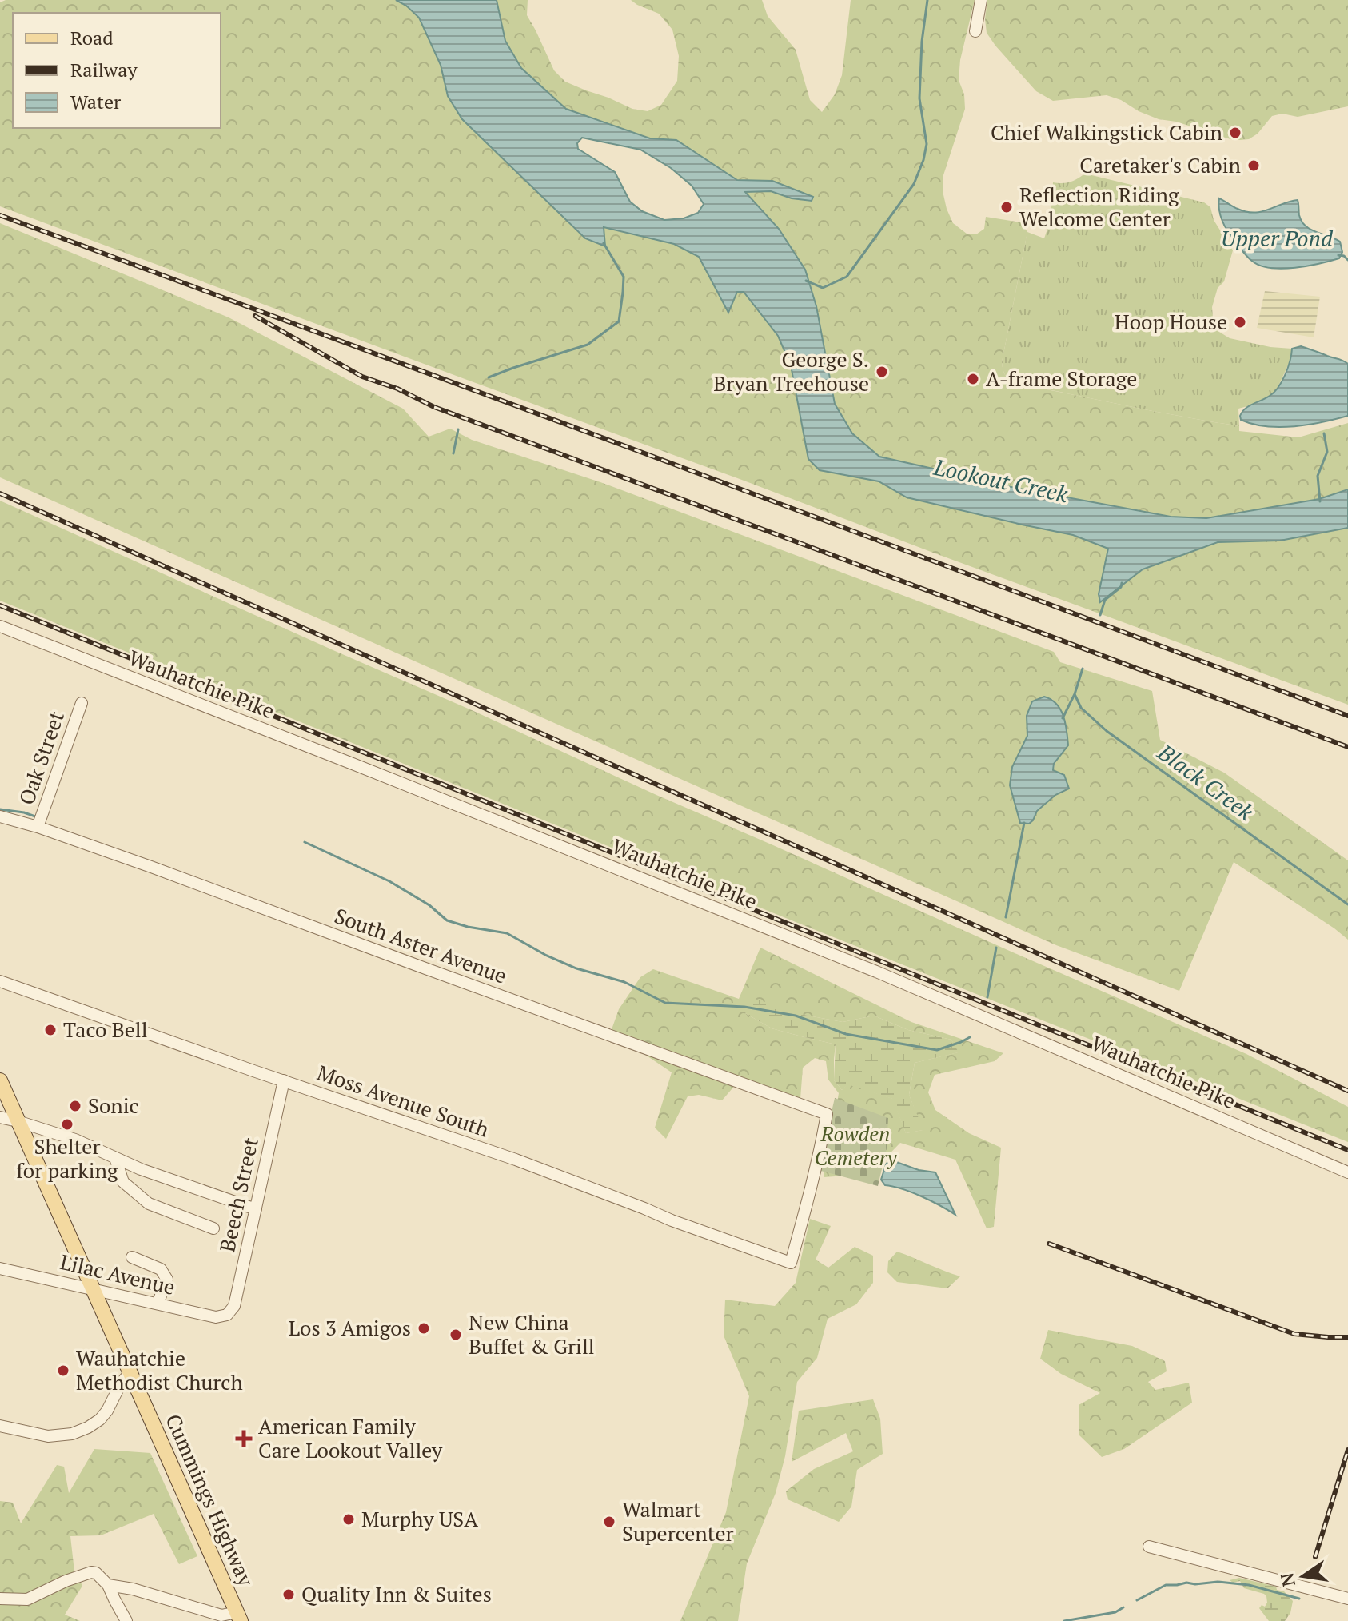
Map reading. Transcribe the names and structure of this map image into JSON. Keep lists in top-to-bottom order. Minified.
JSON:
{"streets":{"main road":["Cummings Highway"],"street":["Wauhatchie Pike","Oak Street","South Aster Avenue","Moss Avenue South","Beech Street","Lilac Avenue"]},"crossings":[["Oak Street","South Aster Avenue"],["South Aster Avenue","Moss Avenue South"],["Moss Avenue South","Beech Street"],["Beech Street","Lilac Avenue"],["Lilac Avenue","Cummings Highway"]],"water":["Upper Pond","Lookout Creek","Black Creek"],"parks":["Rowden Cemetery"],"places":{"other":["Chief Walkingstick Cabin","Caretaker's Cabin","Reflection Riding Welcome Center","Hoop House","George S. Bryan Treehouse","A-frame Storage","Taco Bell","Sonic","Shelter for parking","Los 3 Amigos","New China Buffet & Grill","Wauhatchie Methodist Church","Murphy USA","Walmart Supercenter","Quality Inn & Suites"],"health":["American Family Care Lookout Valley"]},"legend":["Road","Railway","Water"],"north":"left"}
